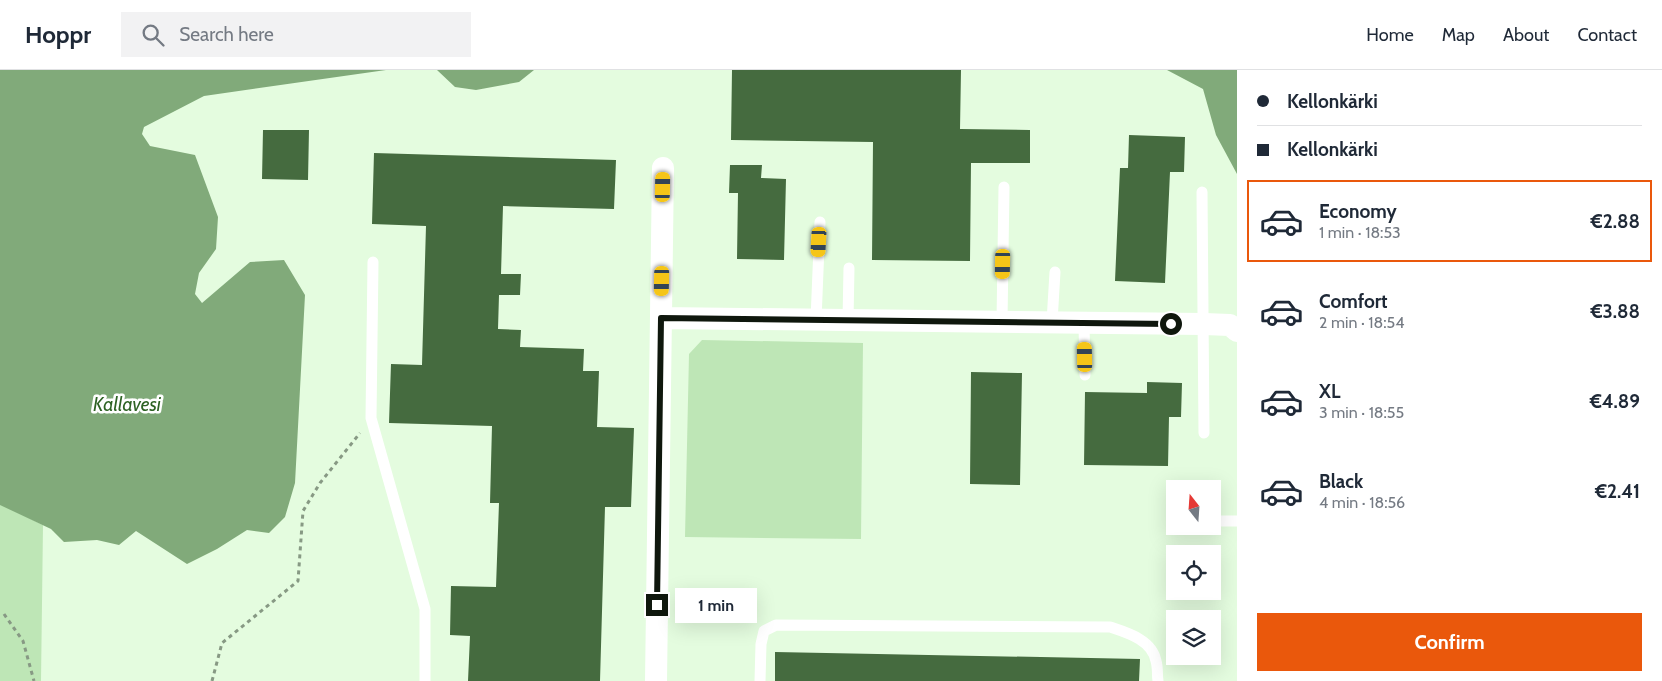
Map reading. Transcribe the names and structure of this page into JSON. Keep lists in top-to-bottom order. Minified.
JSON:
{"water":["Kallavesi"],"north":"top","page":{"header":"Hoppr","search":"Search here","nav":["Home","Map","About","Contact"],"banner":["Kellonkärki","Kellonkärki"],"list":[{"name":"Economy","note":"1 min · 18:53","value":"€2.88"},{"name":"Comfort","note":"2 min · 18:54","value":"€3.88"},{"name":"XL","note":"3 min · 18:55","value":"€4.89"},{"name":"Black","note":"4 min · 18:56","value":"€2.41"}],"bubble":"1 min","buttons":"Confirm"}}
